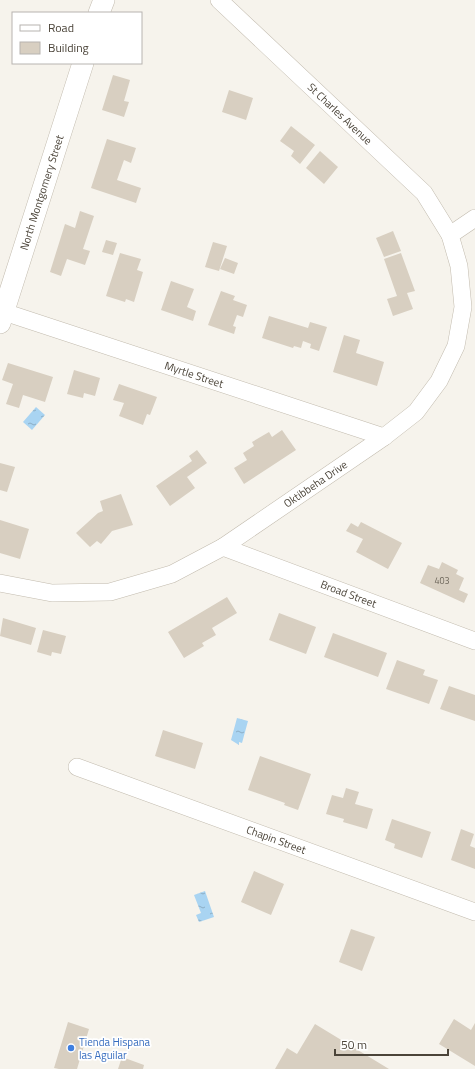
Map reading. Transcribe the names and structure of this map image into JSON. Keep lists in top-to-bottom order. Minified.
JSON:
{"streets":{"street":["St Charles Avenue","North Montgomery Street","Myrtle Street","Oktibbeha Drive","Broad Street","Chapin Street"]},"crossings":[["St Charles Avenue","Oktibbeha Drive"],["North Montgomery Street","Myrtle Street"],["Myrtle Street","Oktibbeha Drive"],["Oktibbeha Drive","Broad Street"]],"places":["Tienda Hispana las Aguilar"],"house_numbers":["403"],"legend":["Road","Building"],"scale_bar":"50 m"}
